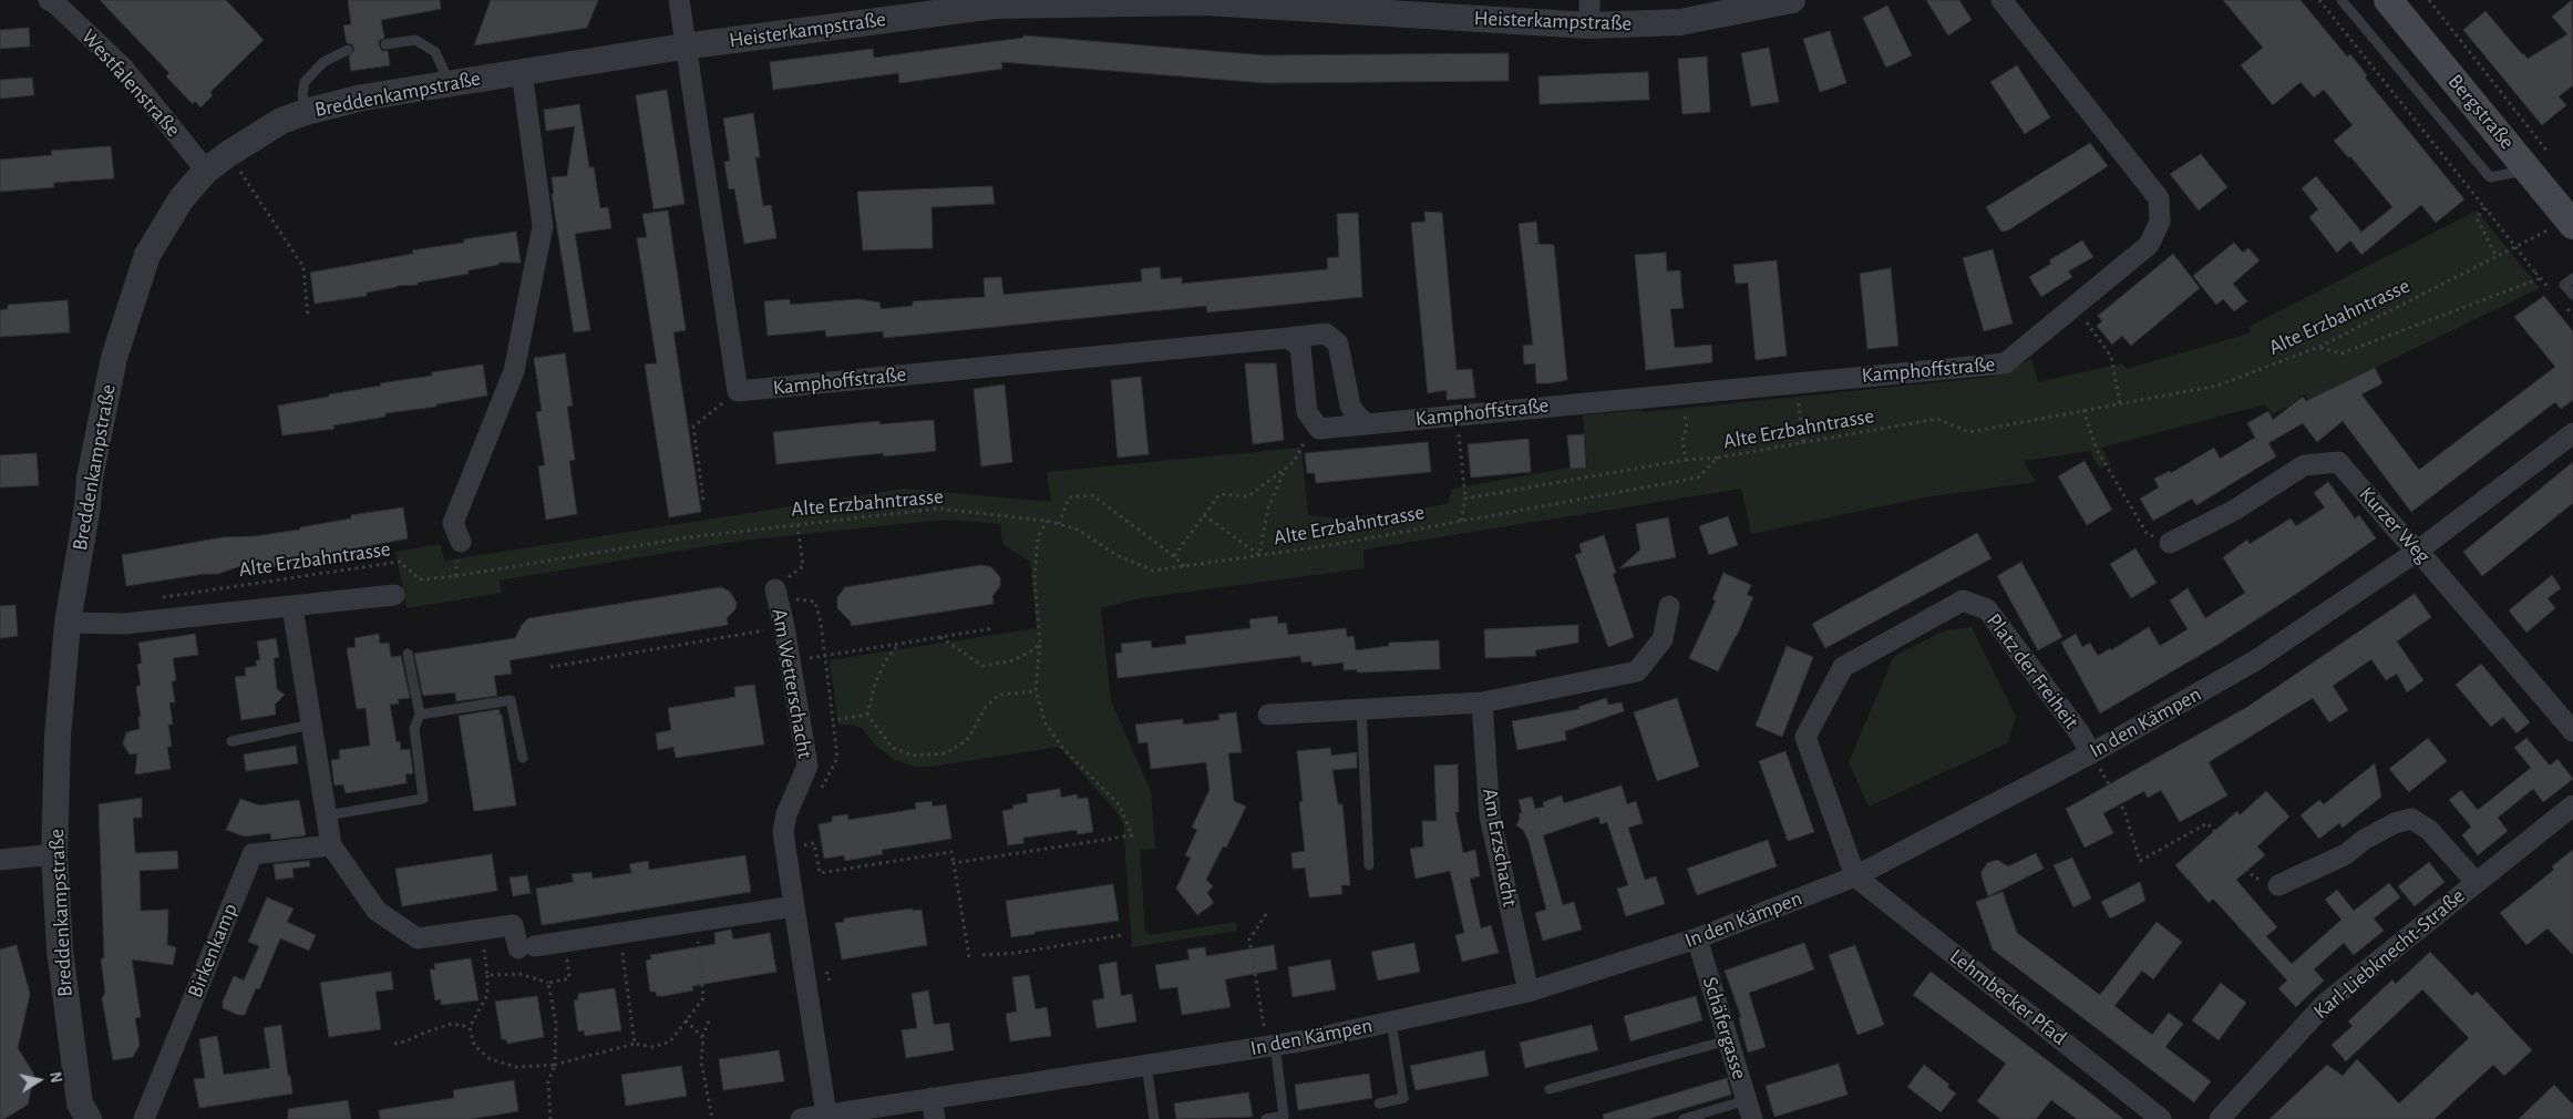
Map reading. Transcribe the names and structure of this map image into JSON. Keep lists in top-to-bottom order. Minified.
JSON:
{"streets":{"main road":["Bergstraße"],"street":["Heisterkampstraße","Westfalenstraße","Breddenkampstraße","Kamphoffstraße","Kurzer Weg","Platz der Freiheit","Am Wetterschacht","In den Kämpen","Am Erzschacht","Birkenkamp","Karl-Liebknecht-Straße","Lehmbecker Pfad","Schäfergasse"],"path":["Alte Erzbahntrasse"]},"crossings":[["Heisterkampstraße","Breddenkampstraße"],["Westfalenstraße","Breddenkampstraße"],["Bergstraße","Alte Erzbahntrasse"],["Kurzer Weg","In den Kämpen"],["Platz der Freiheit","In den Kämpen"],["Platz der Freiheit","Lehmbecker Pfad"],["Am Wetterschacht","In den Kämpen"],["In den Kämpen","Am Erzschacht"],["In den Kämpen","Lehmbecker Pfad"],["In den Kämpen","Schäfergasse"]],"north":"right"}
